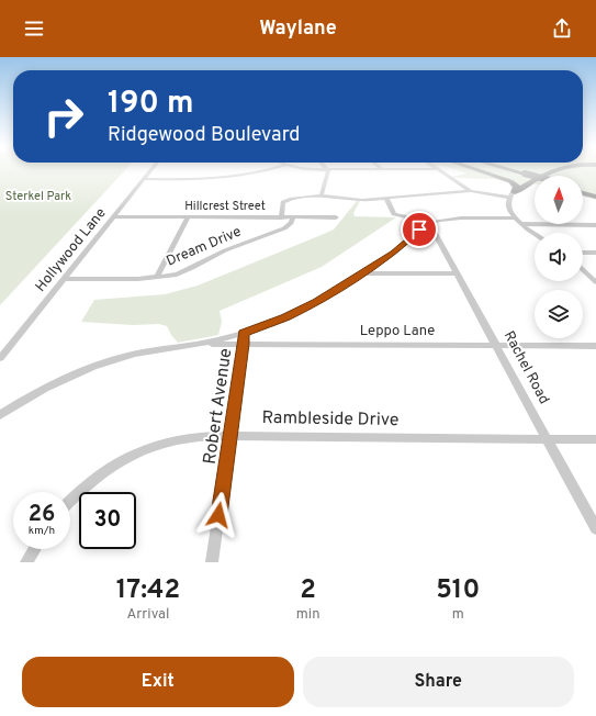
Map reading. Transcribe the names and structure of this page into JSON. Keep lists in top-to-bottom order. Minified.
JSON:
{"streets":{"street":["Hillcrest Street","Dream Drive","Hollywood Lane","Leppo Lane","Rachel Road","Robert Avenue","Rambleside Drive"]},"crossings":[["Hillcrest Street","Dream Drive"],["Hillcrest Street","Hollywood Lane"],["Dream Drive","Hollywood Lane"],["Leppo Lane","Rachel Road"],["Leppo Lane","Robert Avenue"],["Rachel Road","Rambleside Drive"],["Robert Avenue","Rambleside Drive"]],"parks":["Sterkel Park"],"north":"top","page":{"header":"Waylane","turn":["190 m","Ridgewood Boulevard"],"speed":"26 km/h","limit":"30","eta":["17:42","Arrival","2","min","510","m"],"buttons":["Exit","Share"]}}
